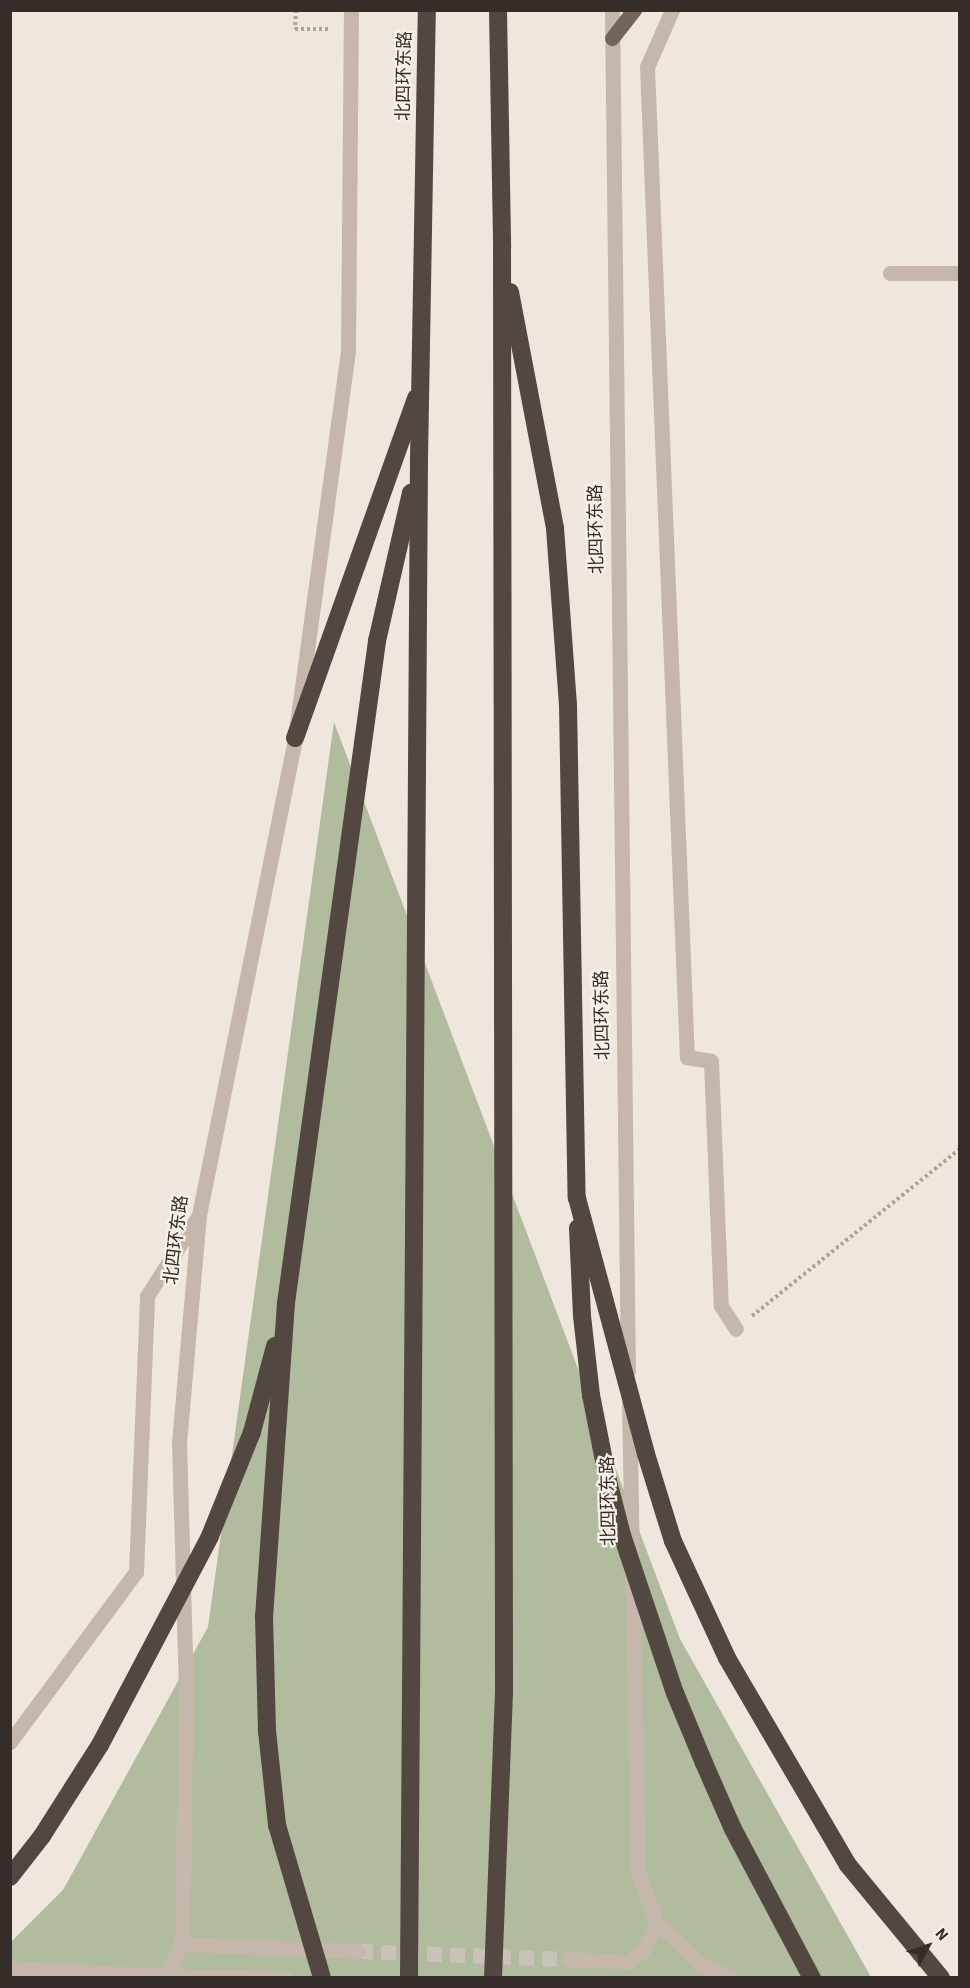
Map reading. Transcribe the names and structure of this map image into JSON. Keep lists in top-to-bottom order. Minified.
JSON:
{"streets":{"highway":["北四环东路"]},"north":"top right"}
